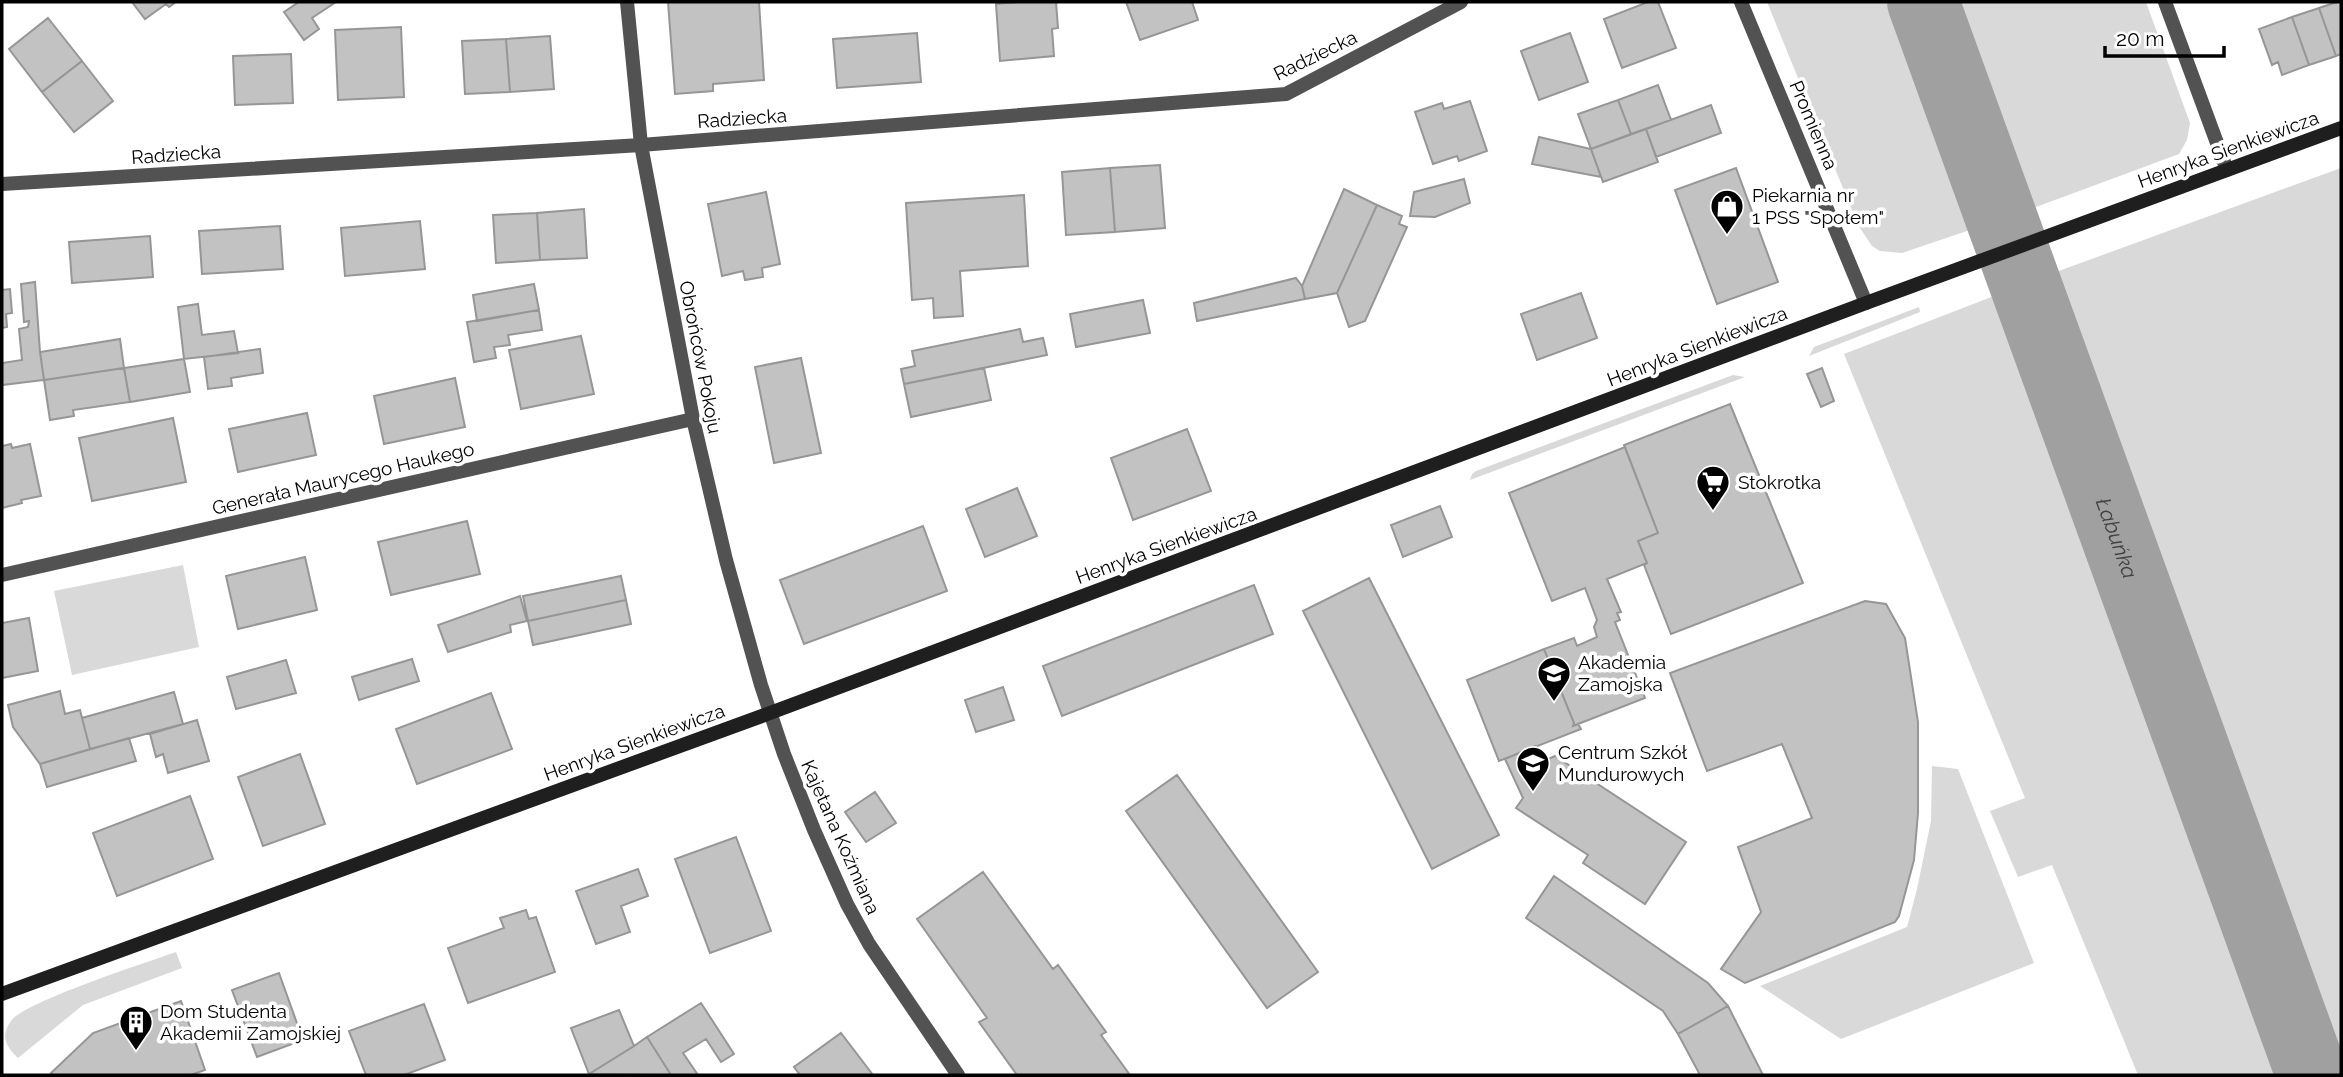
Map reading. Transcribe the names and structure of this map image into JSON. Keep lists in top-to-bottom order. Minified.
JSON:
{"streets":{"street":["Radziecka","Promienna","Henryka Sienkiewicza","Obrońców Pokoju","Generała Maurycego Haukego","Kajetana Koźmiana"]},"crossings":[["Radziecka","Obrońców Pokoju"],["Promienna","Henryka Sienkiewicza"],["Henryka Sienkiewicza","Obrońców Pokoju"],["Henryka Sienkiewicza","Kajetana Koźmiana"],["Obrońców Pokoju","Generała Maurycego Haukego"],["Obrońców Pokoju","Kajetana Koźmiana"]],"water":["Łabuńka"],"places":{"shop":["Piekarnia nr 1 PSS \"Społem\""],"supermarket":["Stokrotka"],"school or university":["Akademia Zamojska","Centrum Szkół Mundurowych"],"building":["Dom Studenta Akademii Zamojskiej"]},"scale_bar":"20 m"}
